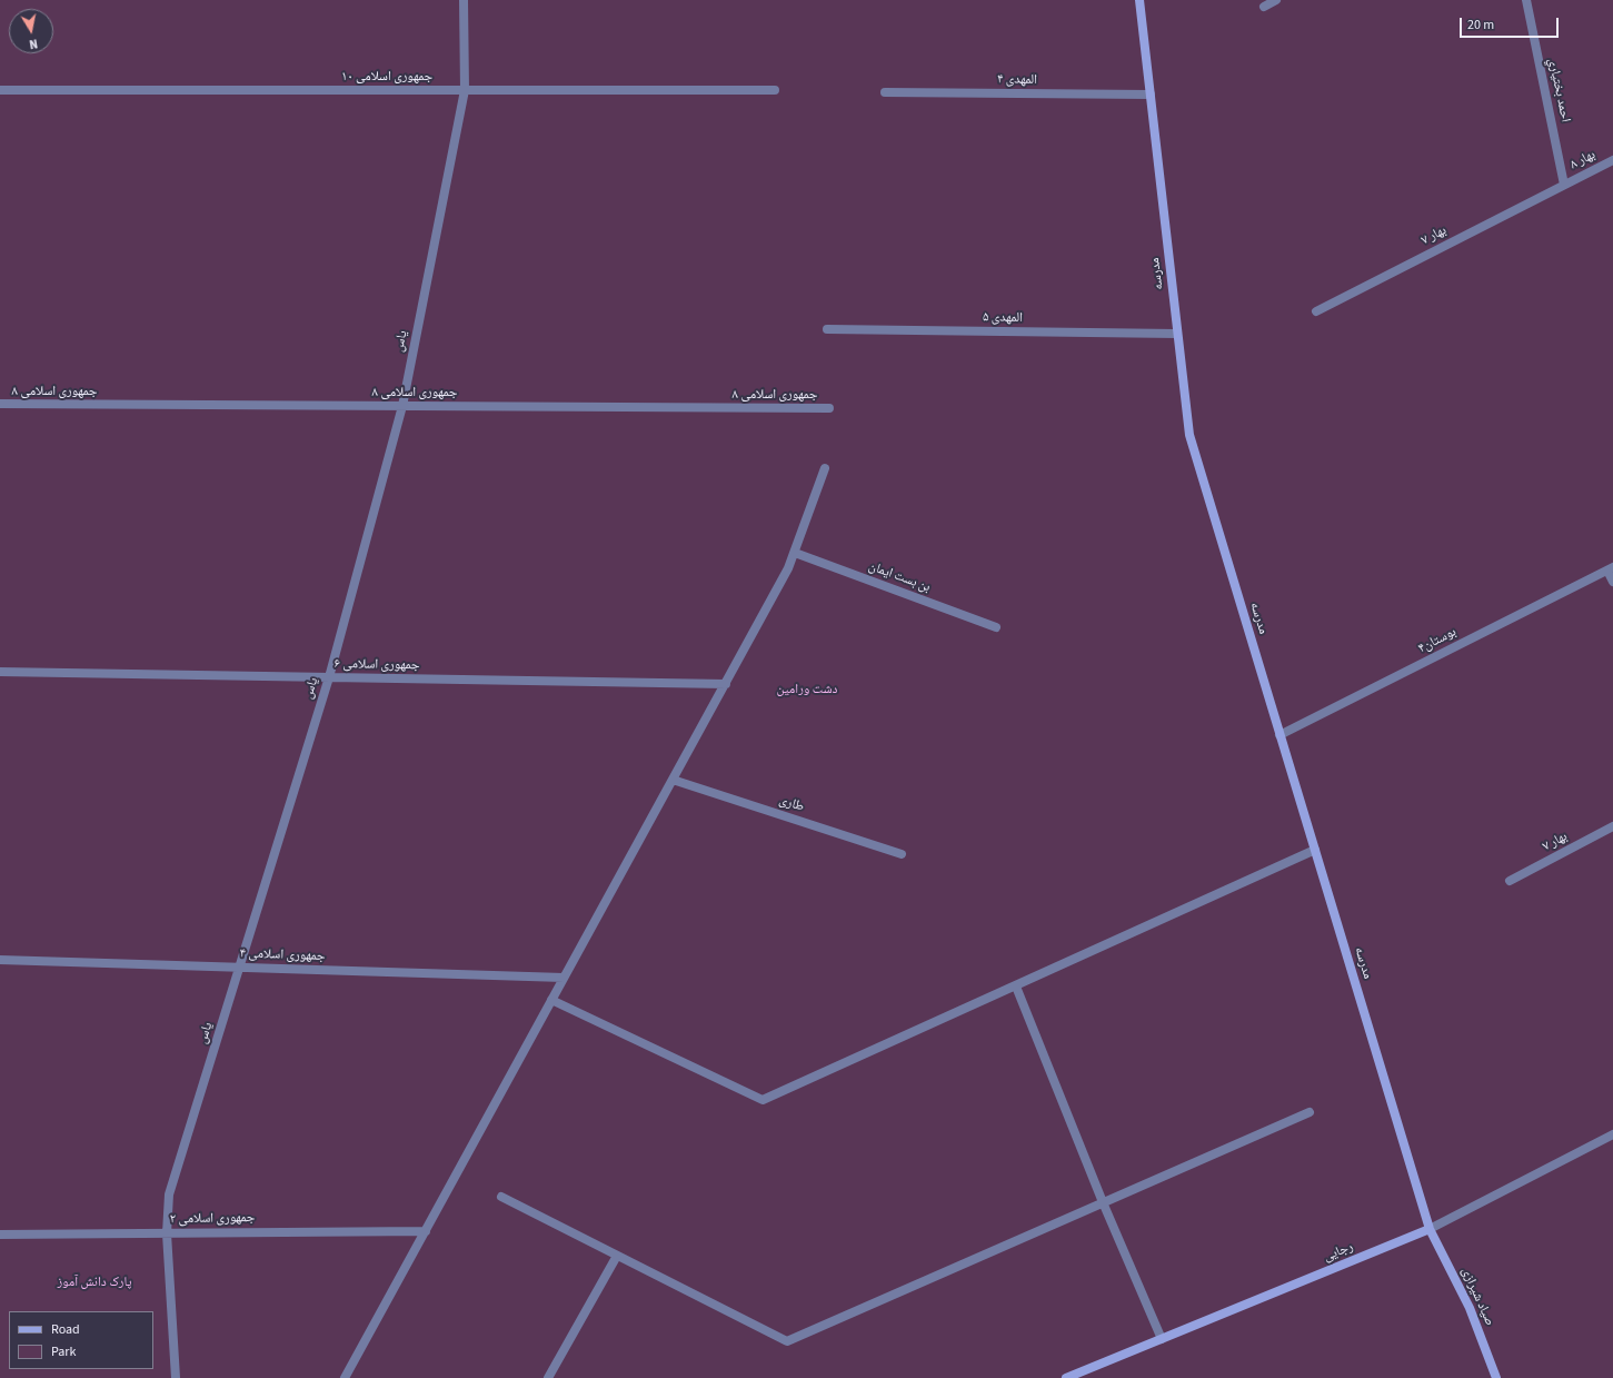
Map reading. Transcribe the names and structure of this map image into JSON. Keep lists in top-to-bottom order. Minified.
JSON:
{"streets":{"street":["جمهوری اسلامی ۱۰","المهدی ۴","احمد بختياري","بهار ۸","بهار ۷","مدرسه","المهدی ۵","یاس","جمهوری اسلامی ۸","بن بست ایمان","بوستان۴","جمهوری اسلامی ۶","طاری","جمهوری اسلامی ۴","جمهوری اسلامی ۲","رجایی","صیاد شیرازی"]},"crossings":[["جمهوری اسلامی ۱۰","یاس"],["المهدی ۴","مدرسه"],["احمد بختياري","بهار ۸"],["احمد بختياري","بهار ۷"],["بهار ۸","بهار ۷"],["مدرسه","المهدی ۵"],["مدرسه","بوستان۴"],["مدرسه","رجایی"],["مدرسه","صیاد شیرازی"],["یاس","جمهوری اسلامی ۸"],["یاس","جمهوری اسلامی ۶"],["یاس","جمهوری اسلامی ۴"],["یاس","جمهوری اسلامی ۲"],["رجایی","صیاد شیرازی"]],"parks":["دشت ورامین","پارک دانش آموز"],"legend":["Road","Park"],"scale_bar":"20 m","north":"bottom"}
